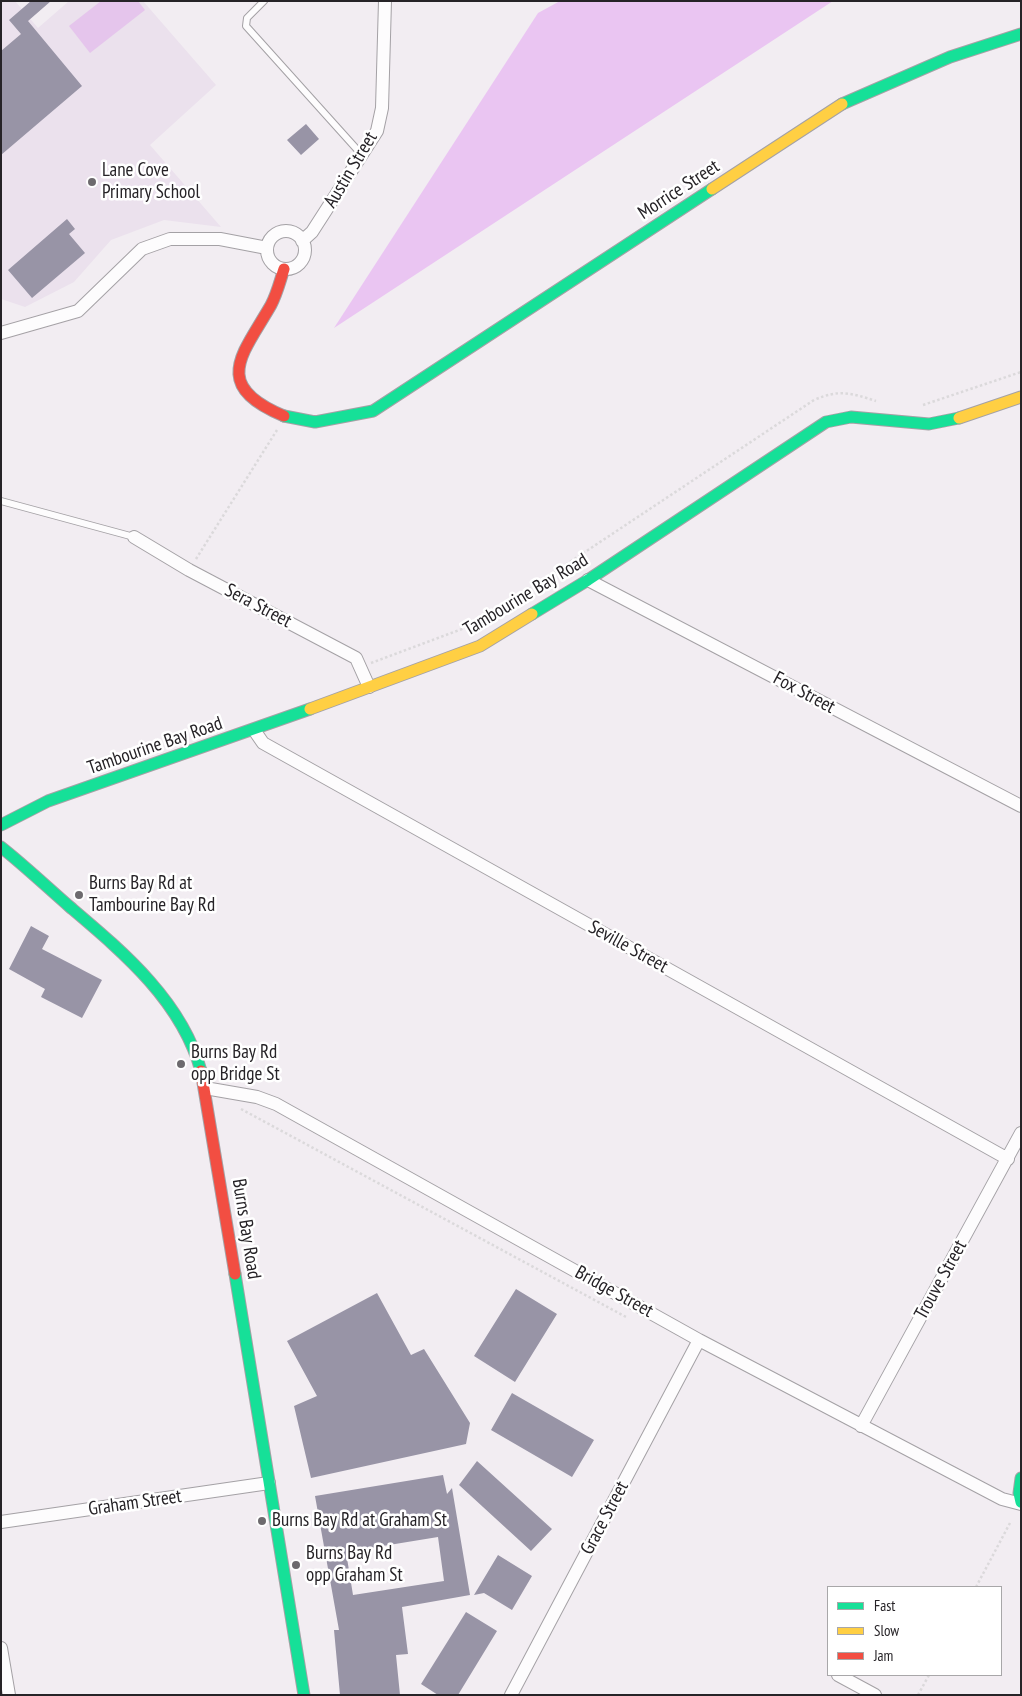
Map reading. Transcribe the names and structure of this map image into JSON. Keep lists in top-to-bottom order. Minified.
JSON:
{"streets":{"street":["Austin Street","Morrice Street","Tambourine Bay Road","Sera Street","Fox Street","Seville Street","Burns Bay Road","Trouve Street","Bridge Street","Graham Street","Grace Street"]},"crossings":[["Tambourine Bay Road","Sera Street"],["Tambourine Bay Road","Fox Street"],["Tambourine Bay Road","Seville Street"],["Seville Street","Trouve Street"],["Burns Bay Road","Bridge Street"],["Burns Bay Road","Graham Street"],["Trouve Street","Bridge Street"],["Bridge Street","Grace Street"]],"places":["Lane Cove Primary School","Burns Bay Rd at Tambourine Bay Rd","Burns Bay Rd opp Bridge St","Burns Bay Rd at Graham St","Burns Bay Rd opp Graham St"],"legend":["Fast","Slow","Jam"]}
